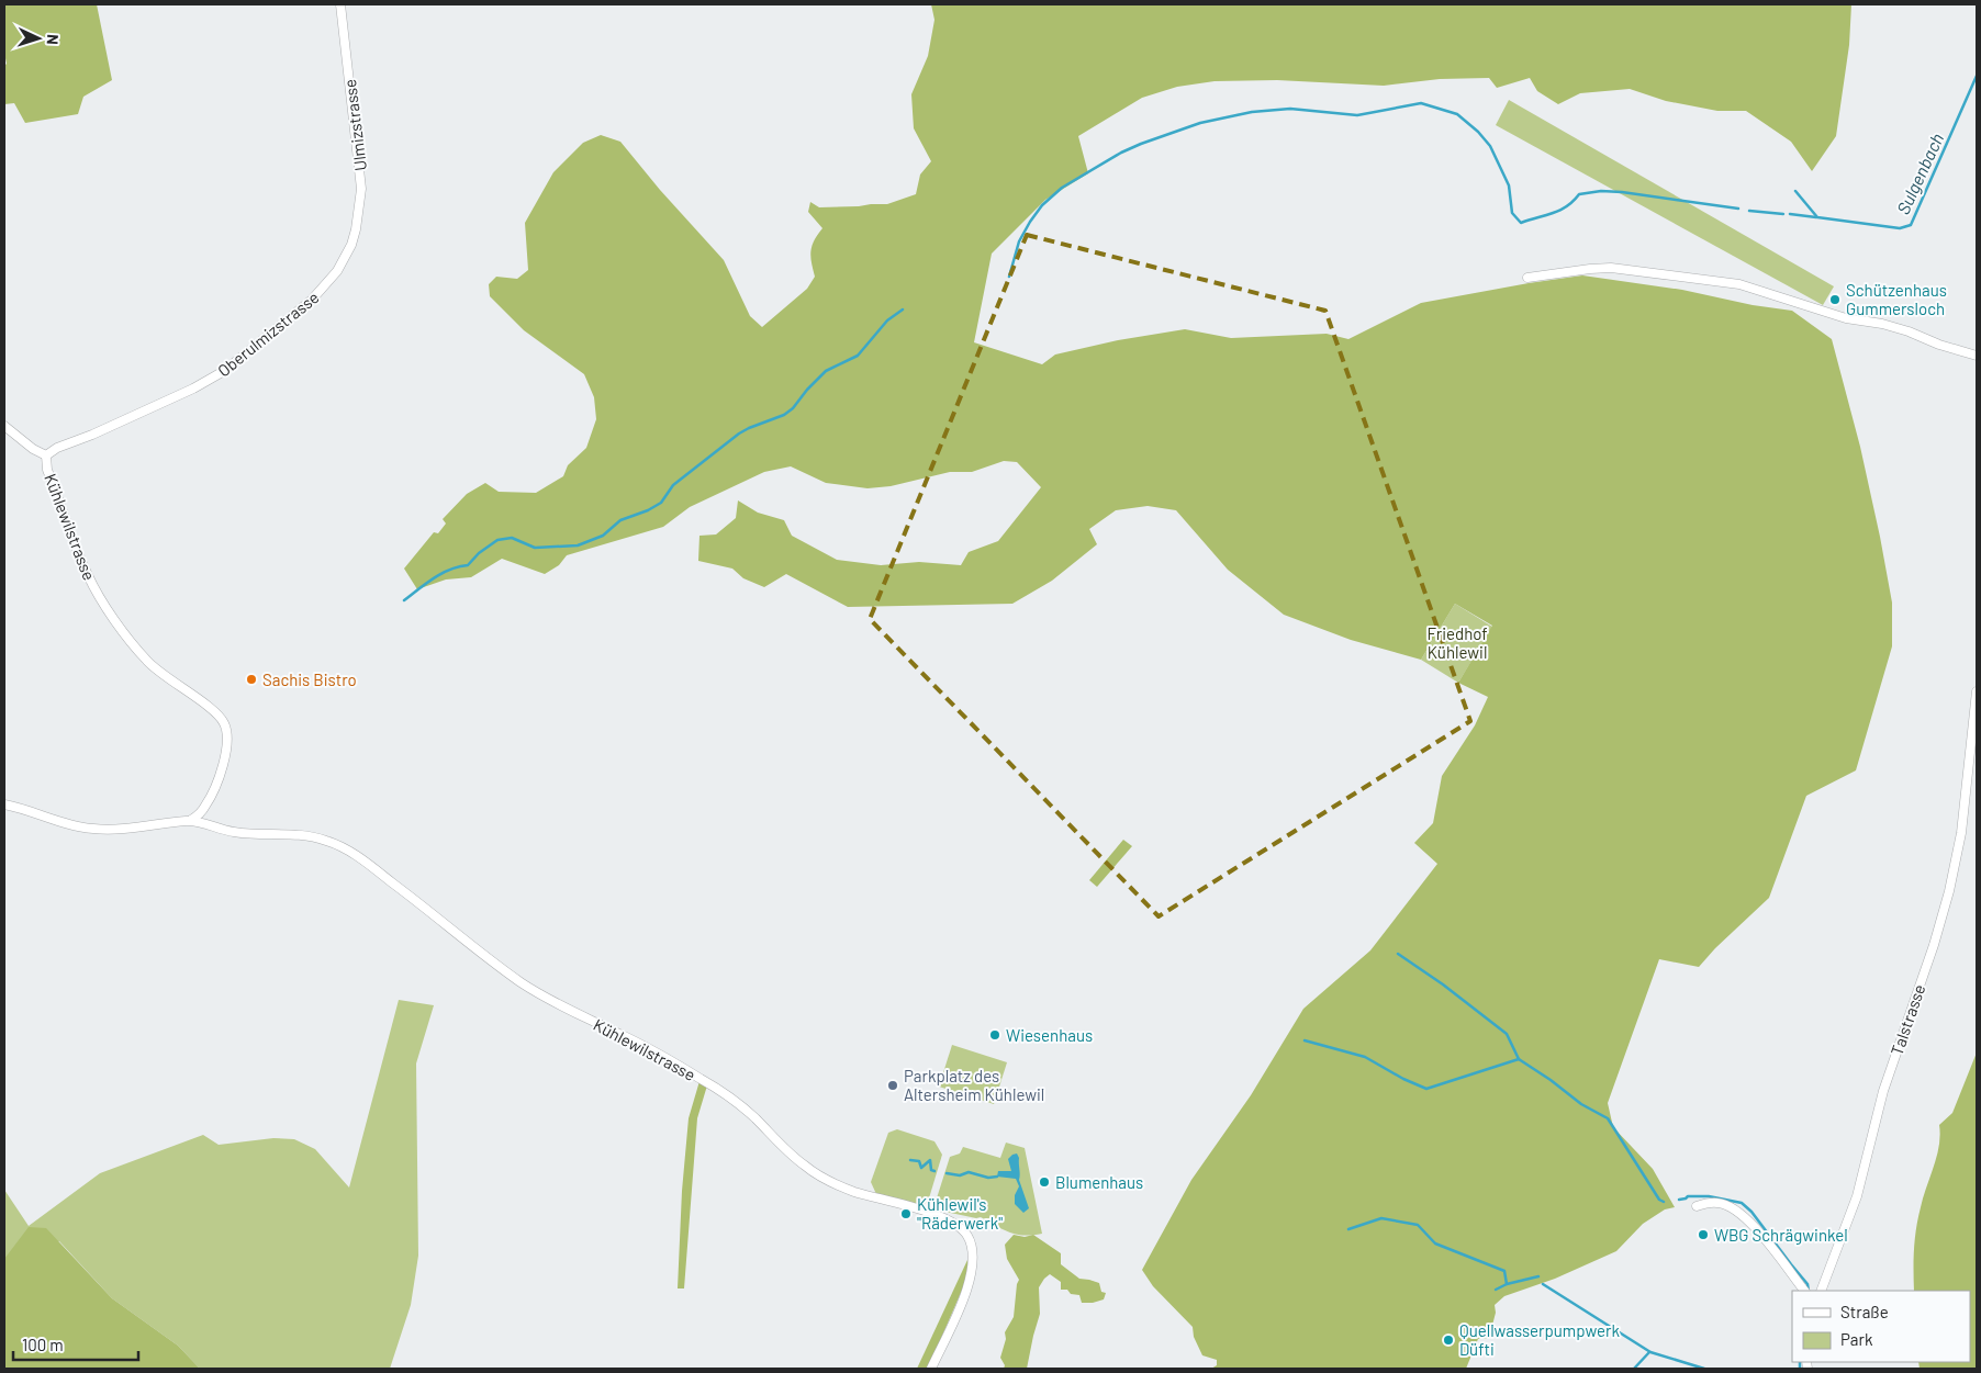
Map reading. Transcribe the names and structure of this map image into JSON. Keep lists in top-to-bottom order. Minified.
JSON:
{"streets":{"street":["Ulmizstrasse","Oberulmizstrasse","Kühlewilstrasse","Talstrasse"]},"crossings":[["Ulmizstrasse","Oberulmizstrasse"],["Oberulmizstrasse","Kühlewilstrasse"]],"water":["Sulgenbach"],"parks":["Friedhof Kühlewil"],"places":["Schützenhaus Gummersloch","Sachis Bistro","Wiesenhaus","Parkplatz des Altersheim Kühlewil","Blumenhaus","Kühlewil's \"Räderwerk\"","WBG Schrägwinkel","Quellwasserpumpwerk Düfti"],"legend":["Straße","Park"],"scale_bar":"100 m","north":"right"}
